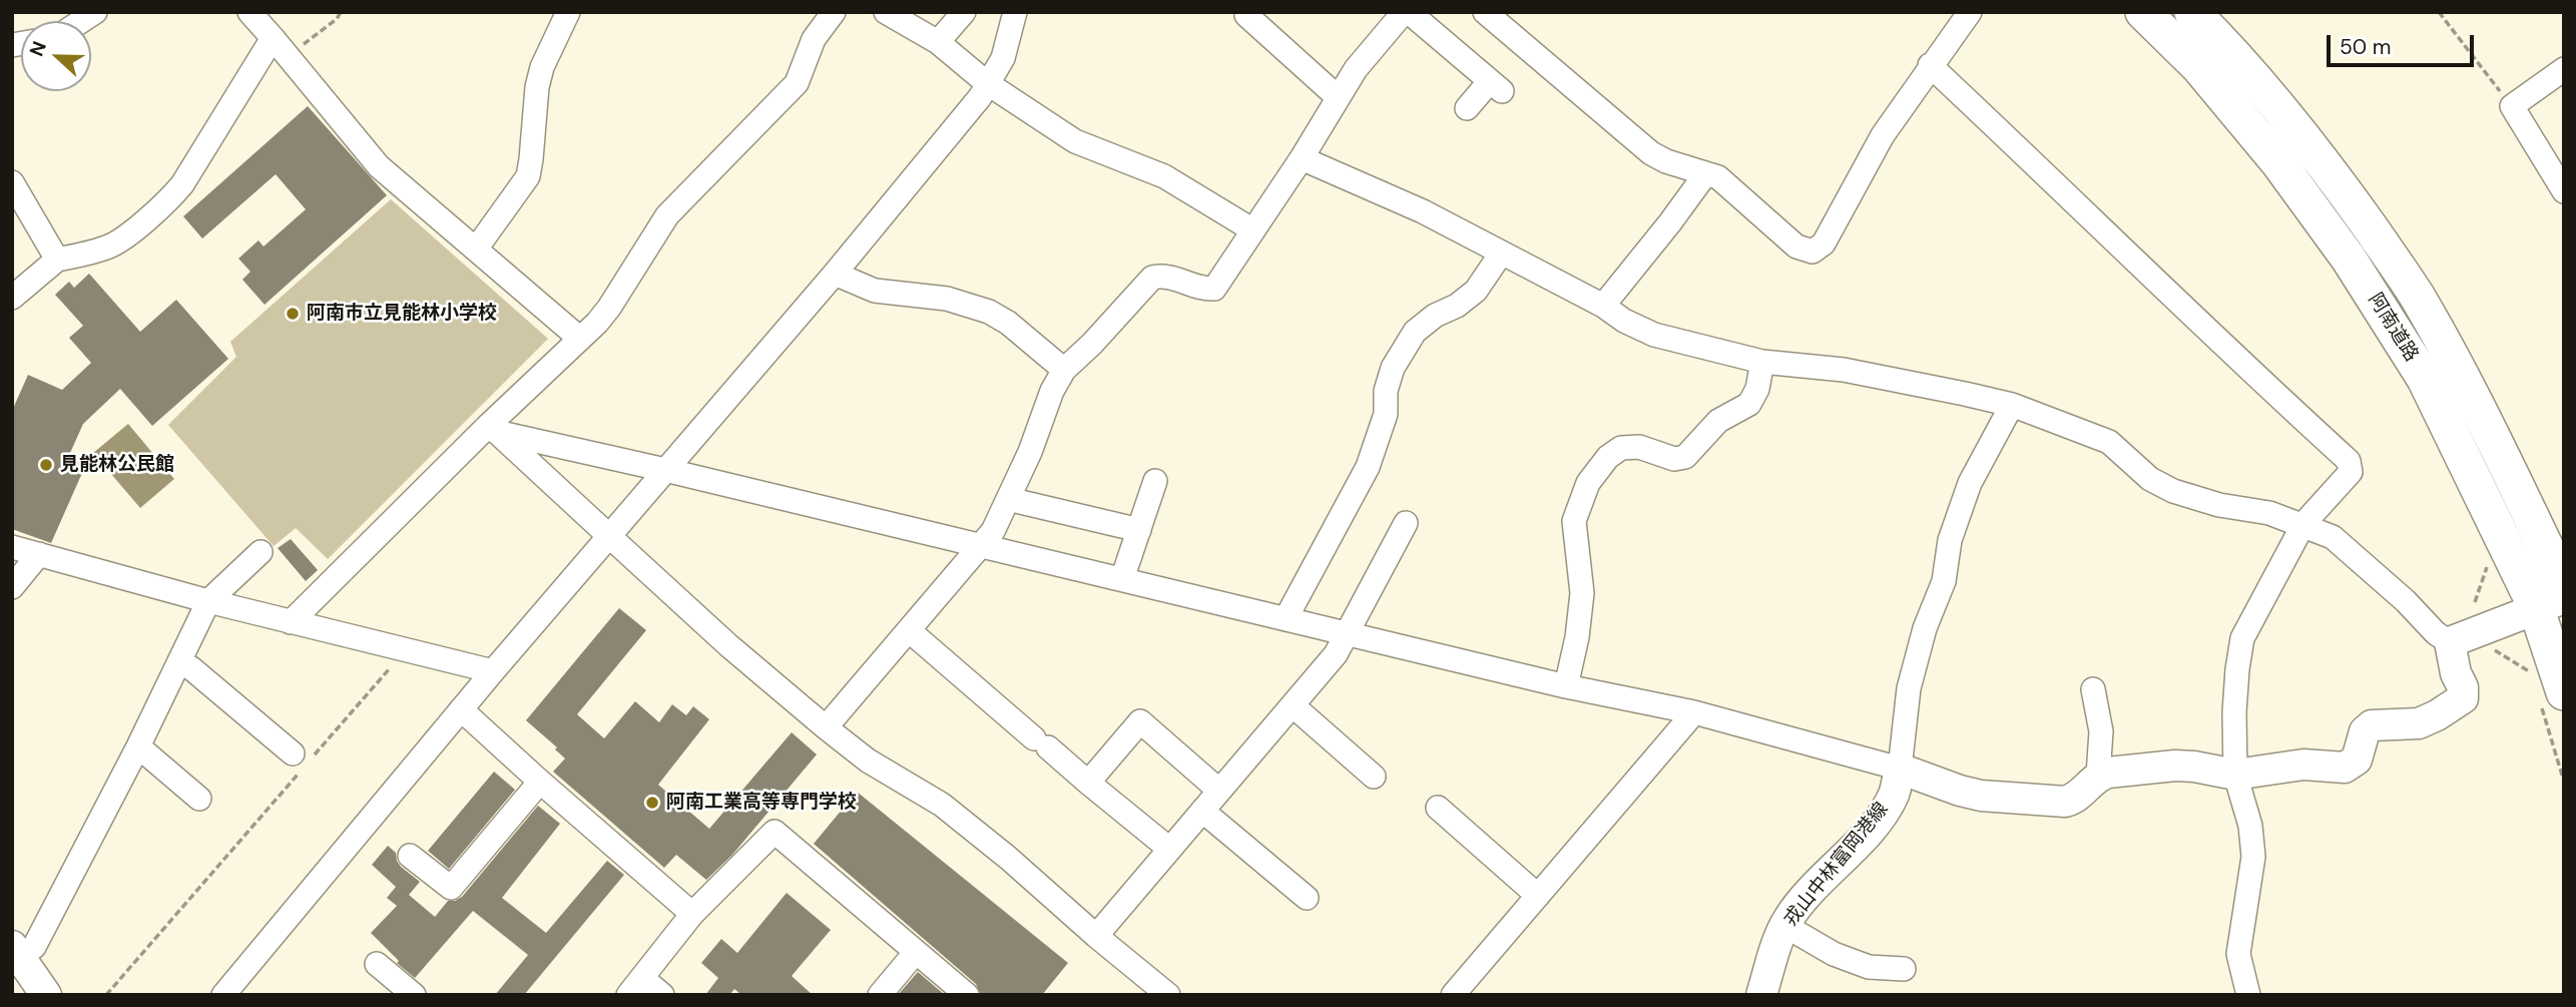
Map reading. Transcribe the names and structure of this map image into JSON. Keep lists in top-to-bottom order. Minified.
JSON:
{"streets":{"highway":["阿南道路"],"main road":["戎山中林富岡港線"]},"places":["阿南市立見能林小学校","見能林公民館","阿南工業高等専門学校"],"scale_bar":"50 m","north":"left"}
